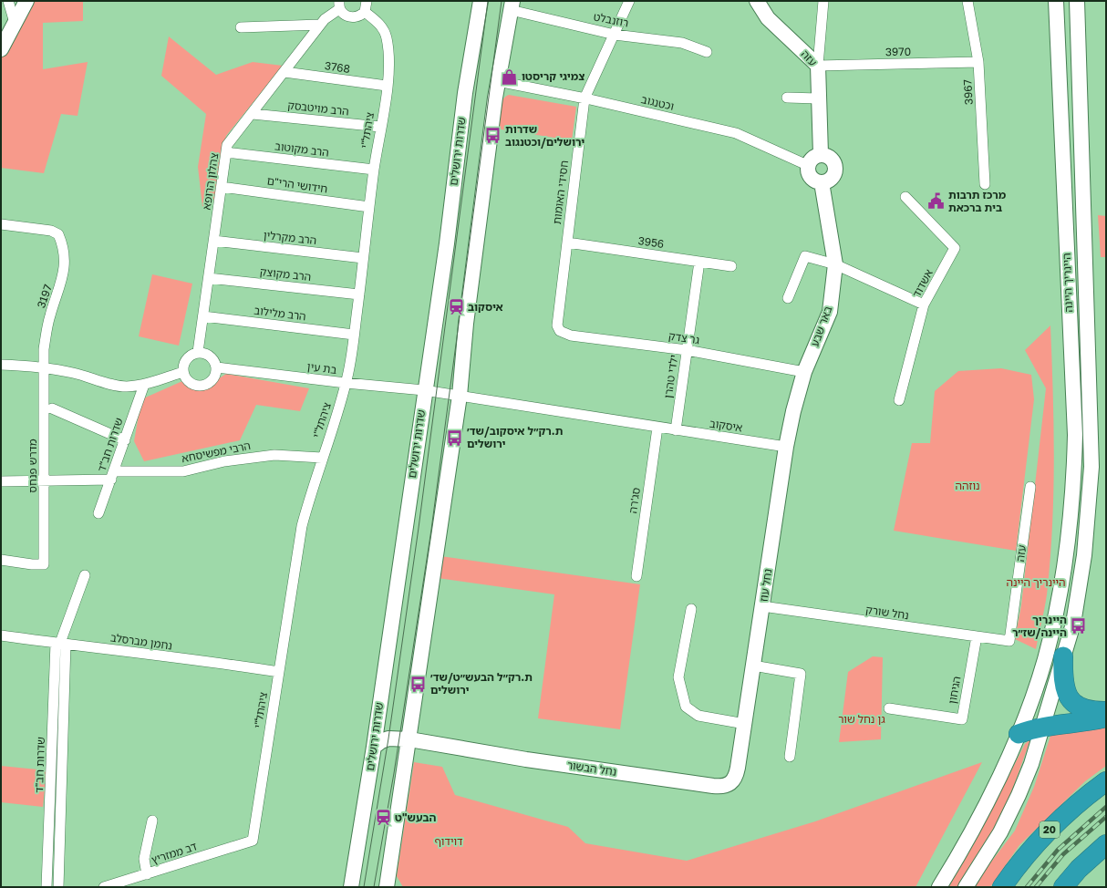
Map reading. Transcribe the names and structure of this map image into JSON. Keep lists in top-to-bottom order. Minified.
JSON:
{"streets":{"highway":["20"],"street":["רוזנבלט","3970","עזה","3768","3967","וכטנגוב","הרב מויטבסק","ציהתל\"י","הרב מקוטוב","שדרות ירושלים","צהלון הרופא","חידושי הרי\"ם","חסידי האומות","הרב מקרלין","3956","הרב מקוצק","היינריך היינה","אשדוד","3197","הרב מלילוב","באר שבע","גר צדק","בת עין","ילדי טהרן","איסקוב","שדרות חב\"ד","הרבי מפשיסחא","מדרש פנחס","סג'רה","נחל עוז","נחל שורק","נחמן מברסלב","הגיחון","נחל הבשור","דב ממזריץ"]},"crossings":[["רוזנבלט","חסידי האומות"],["3970","עזה"],["3970","3967"],["עזה","וכטנגוב"],["עזה","באר שבע"],["עזה","נחל שורק"],["3768","ציהתל\"י"],["3768","צהלון הרופא"],["וכטנגוב","חסידי האומות"],["וכטנגוב","באר שבע"],["הרב מויטבסק","ציהתל\"י"],["הרב מויטבסק","צהלון הרופא"],["ציהתל\"י","הרב מקוטוב"],["ציהתל\"י","חידושי הרי\"ם"],["ציהתל\"י","הרב מקרלין"],["ציהתל\"י","הרב מקוצק"],["ציהתל\"י","הרב מלילוב"],["ציהתל\"י","בת עין"],["ציהתל\"י","הרבי מפשיסחא"],["ציהתל\"י","נחמן מברסלב"],["ציהתל\"י","דב ממזריץ"],["הרב מקוטוב","צהלון הרופא"],["שדרות ירושלים","בת עין"],["שדרות ירושלים","איסקוב"],["שדרות ירושלים","נחל הבשור"],["צהלון הרופא","חידושי הרי\"ם"],["צהלון הרופא","הרב מקרלין"],["צהלון הרופא","הרב מקוצק"],["צהלון הרופא","הרב מלילוב"],["צהלון הרופא","בת עין"],["חסידי האומות","3956"],["חסידי האומות","גר צדק"],["3956","ילדי טהרן"],["3197","מדרש פנחס"],["באר שבע","גר צדק"],["באר שבע","איסקוב"],["באר שבע","נחל עוז"],["גר צדק","ילדי טהרן"],["בת עין","איסקוב"],["ילדי טהרן","איסקוב"],["איסקוב","סג'רה"],["איסקוב","נחל עוז"],["שדרות חב\"ד","הרבי מפשיסחא"],["שדרות חב\"ד","נחמן מברסלב"],["הרבי מפשיסחא","מדרש פנחס"],["נחל עוז","נחל שורק"],["נחל עוז","נחל הבשור"],["נחל שורק","הגיחון"]],"parks":["נוזהה","היינריך היינה","גן נחל שור","דוידוף"],"places":{"shop":["צמיגי קריסטו"],"bus stop":["שדרות ירושלים/וכטנגוב","ת.רק״ל איסקוב/שד׳ ירושלים","היינריך היינה/שז״ר","ת.רק״ל הבעש״ט/שד׳ ירושלים"],"public building":["מרכז תרבות בית ברכאת"],"station":["איסקוב","הבעש\"ט"]}}
